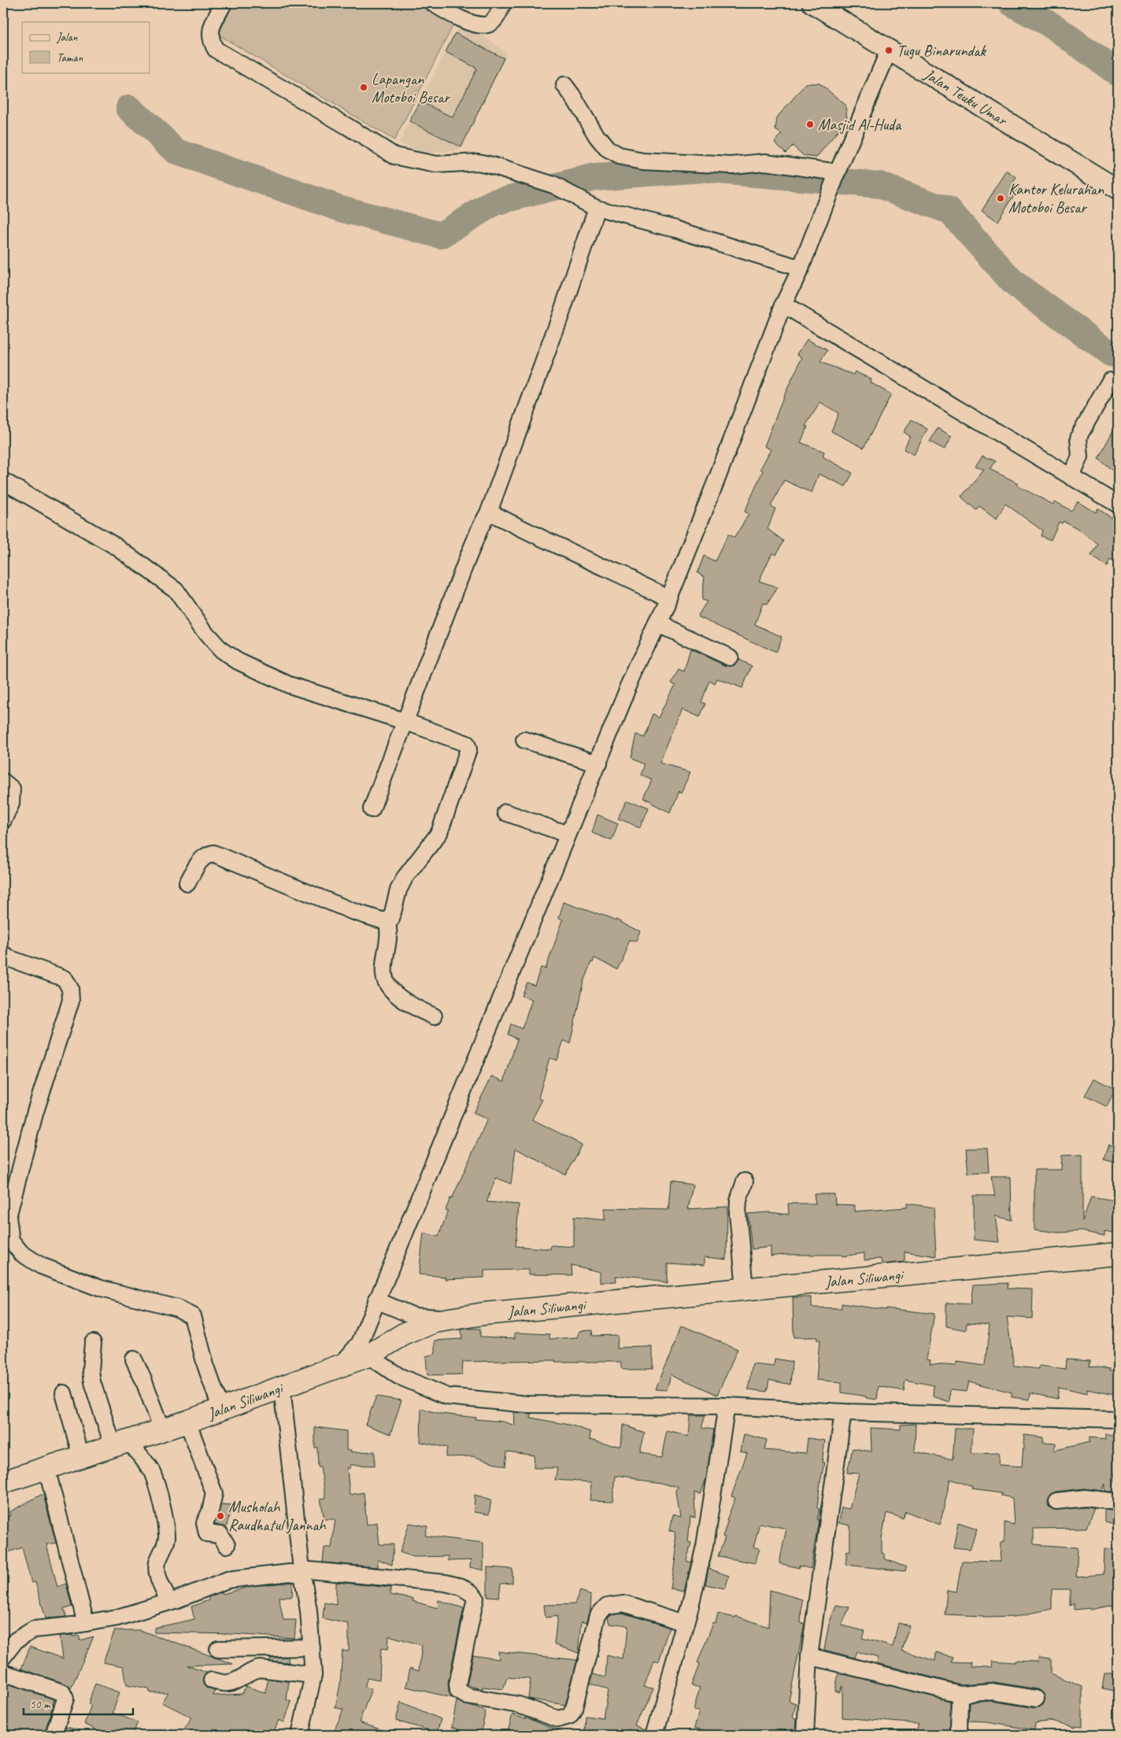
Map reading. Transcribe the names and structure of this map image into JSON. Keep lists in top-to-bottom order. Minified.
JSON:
{"streets":{"main road":["Jalan Siliwangi"],"street":["Jalan Teuku Umar"]},"places":["Tugu Binarundak","Lapangan Motoboi Besar","Masjid Al-Huda","Kantor Kelurahan Motoboi Besar","Musholah Raudhatul Jannah"],"legend":["Jalan","Taman"],"scale_bar":"50 m"}
